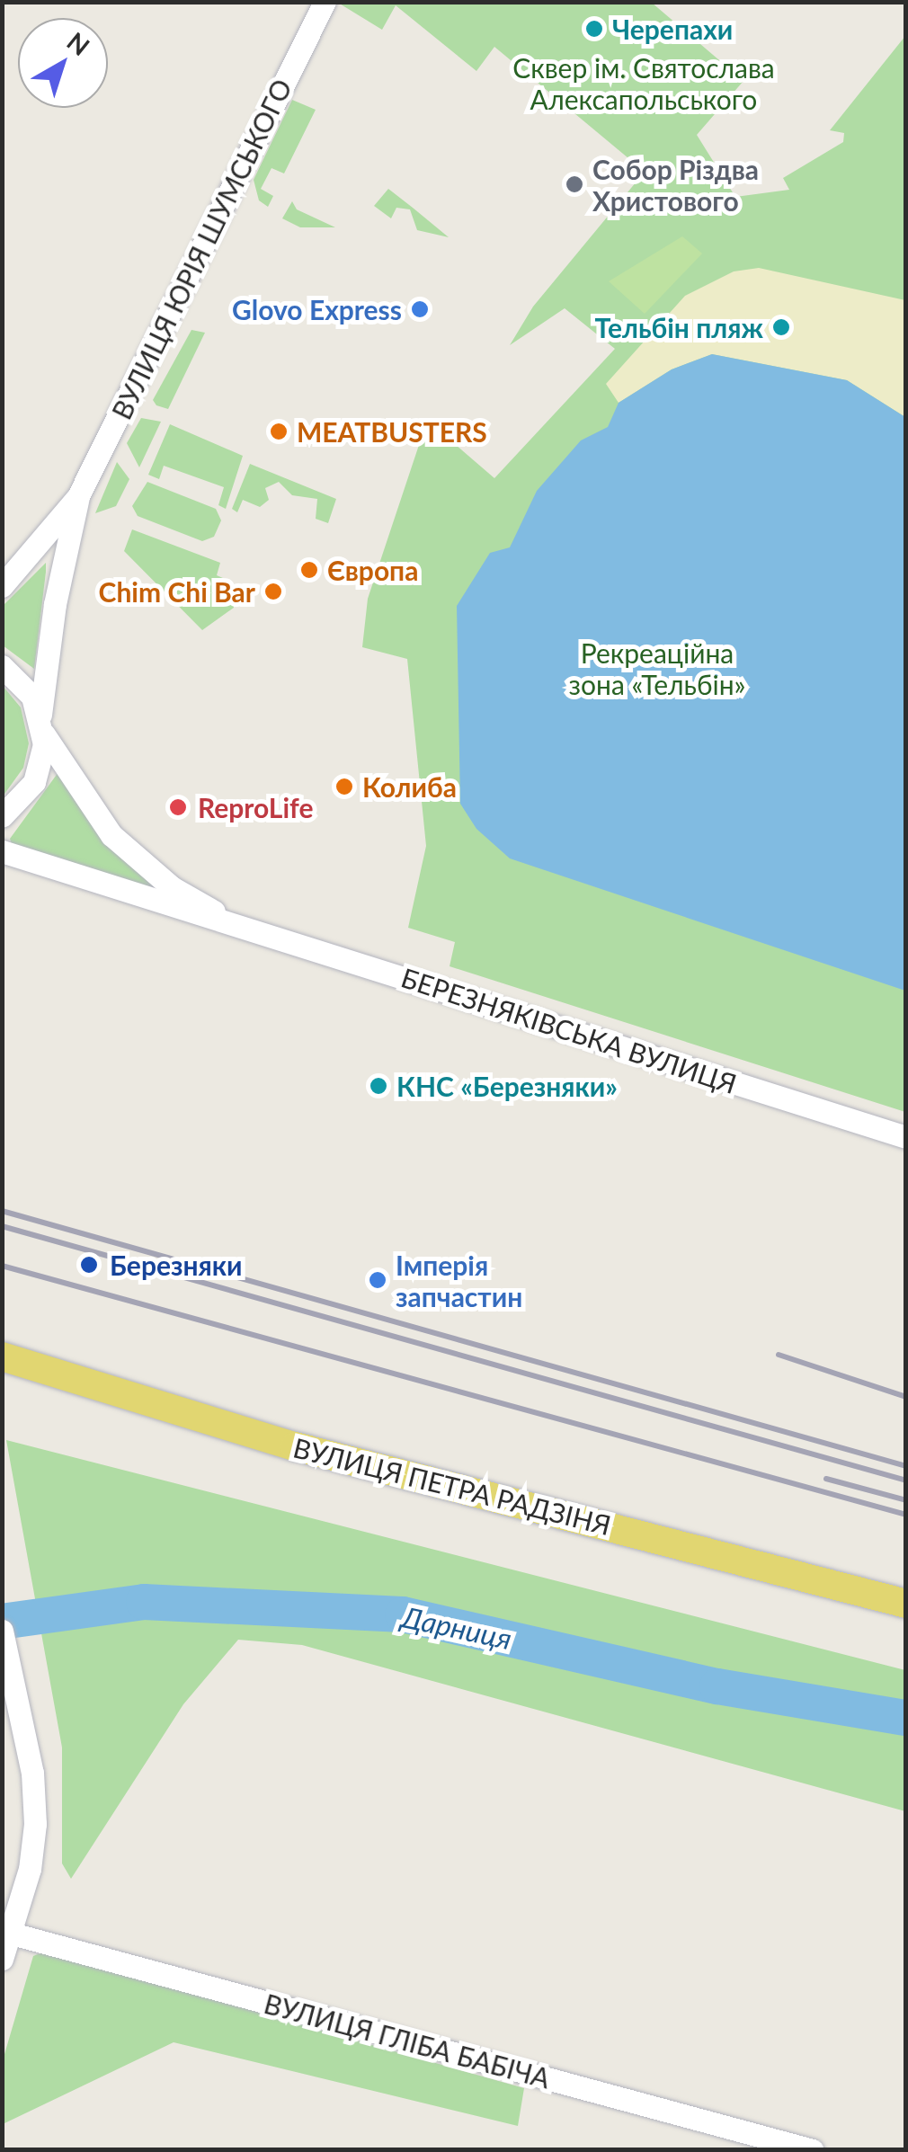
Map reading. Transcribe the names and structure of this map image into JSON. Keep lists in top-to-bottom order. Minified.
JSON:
{"streets":{"main road":["ВУЛИЦЯ ПЕТРА РАДЗІНЯ"],"street":["ВУЛИЦЯ ЮРІЯ ШУМСЬКОГО","БЕРЕЗНЯКІВСЬКА ВУЛИЦЯ","ВУЛИЦЯ ГЛІБА БАБІЧА"]},"crossings":[["ВУЛИЦЯ ЮРІЯ ШУМСЬКОГО","БЕРЕЗНЯКІВСЬКА ВУЛИЦЯ"]],"water":["Дарниця"],"parks":["Сквер ім. Святослава Алексапольського","Рекреаційна зона «Тельбін»"],"places":["Черепахи","Собор Різдва Христового","Glovo Express","Тельбін пляж","MEATBUSTERS","Європа","Chim Chi Bar","Колиба","ReproLife","КНС «Березняки»","Березняки","Імперія запчастин"],"north":"top right"}
